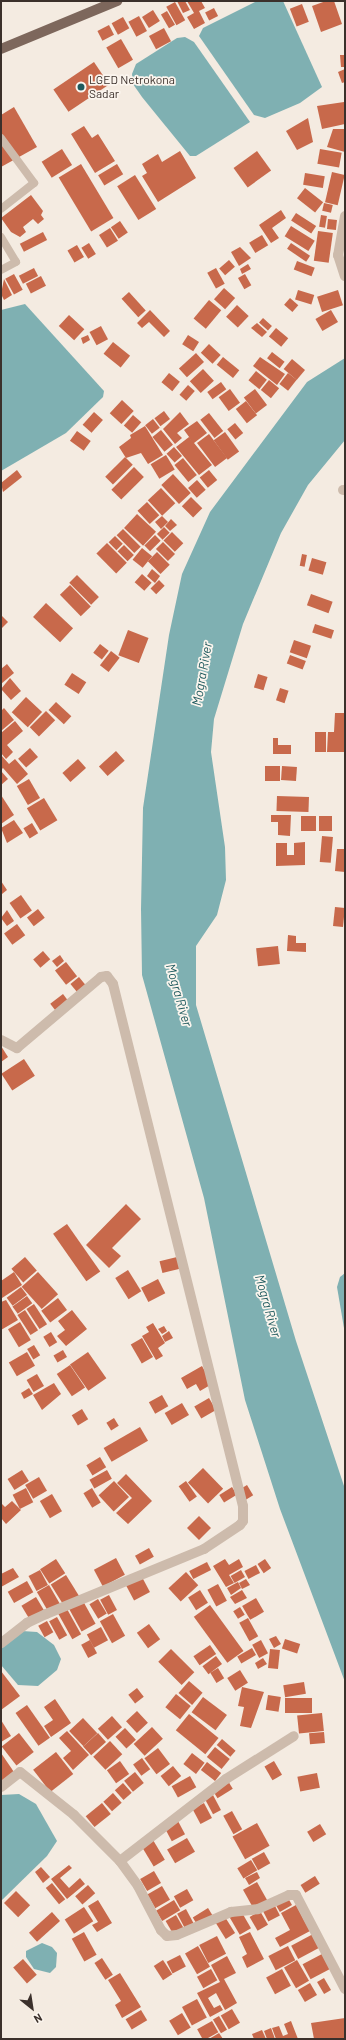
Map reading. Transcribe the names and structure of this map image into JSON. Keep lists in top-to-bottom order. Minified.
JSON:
{"water":["Mogra River"],"places":["LGED Netrokona Sadar"],"north":"bottom right"}
